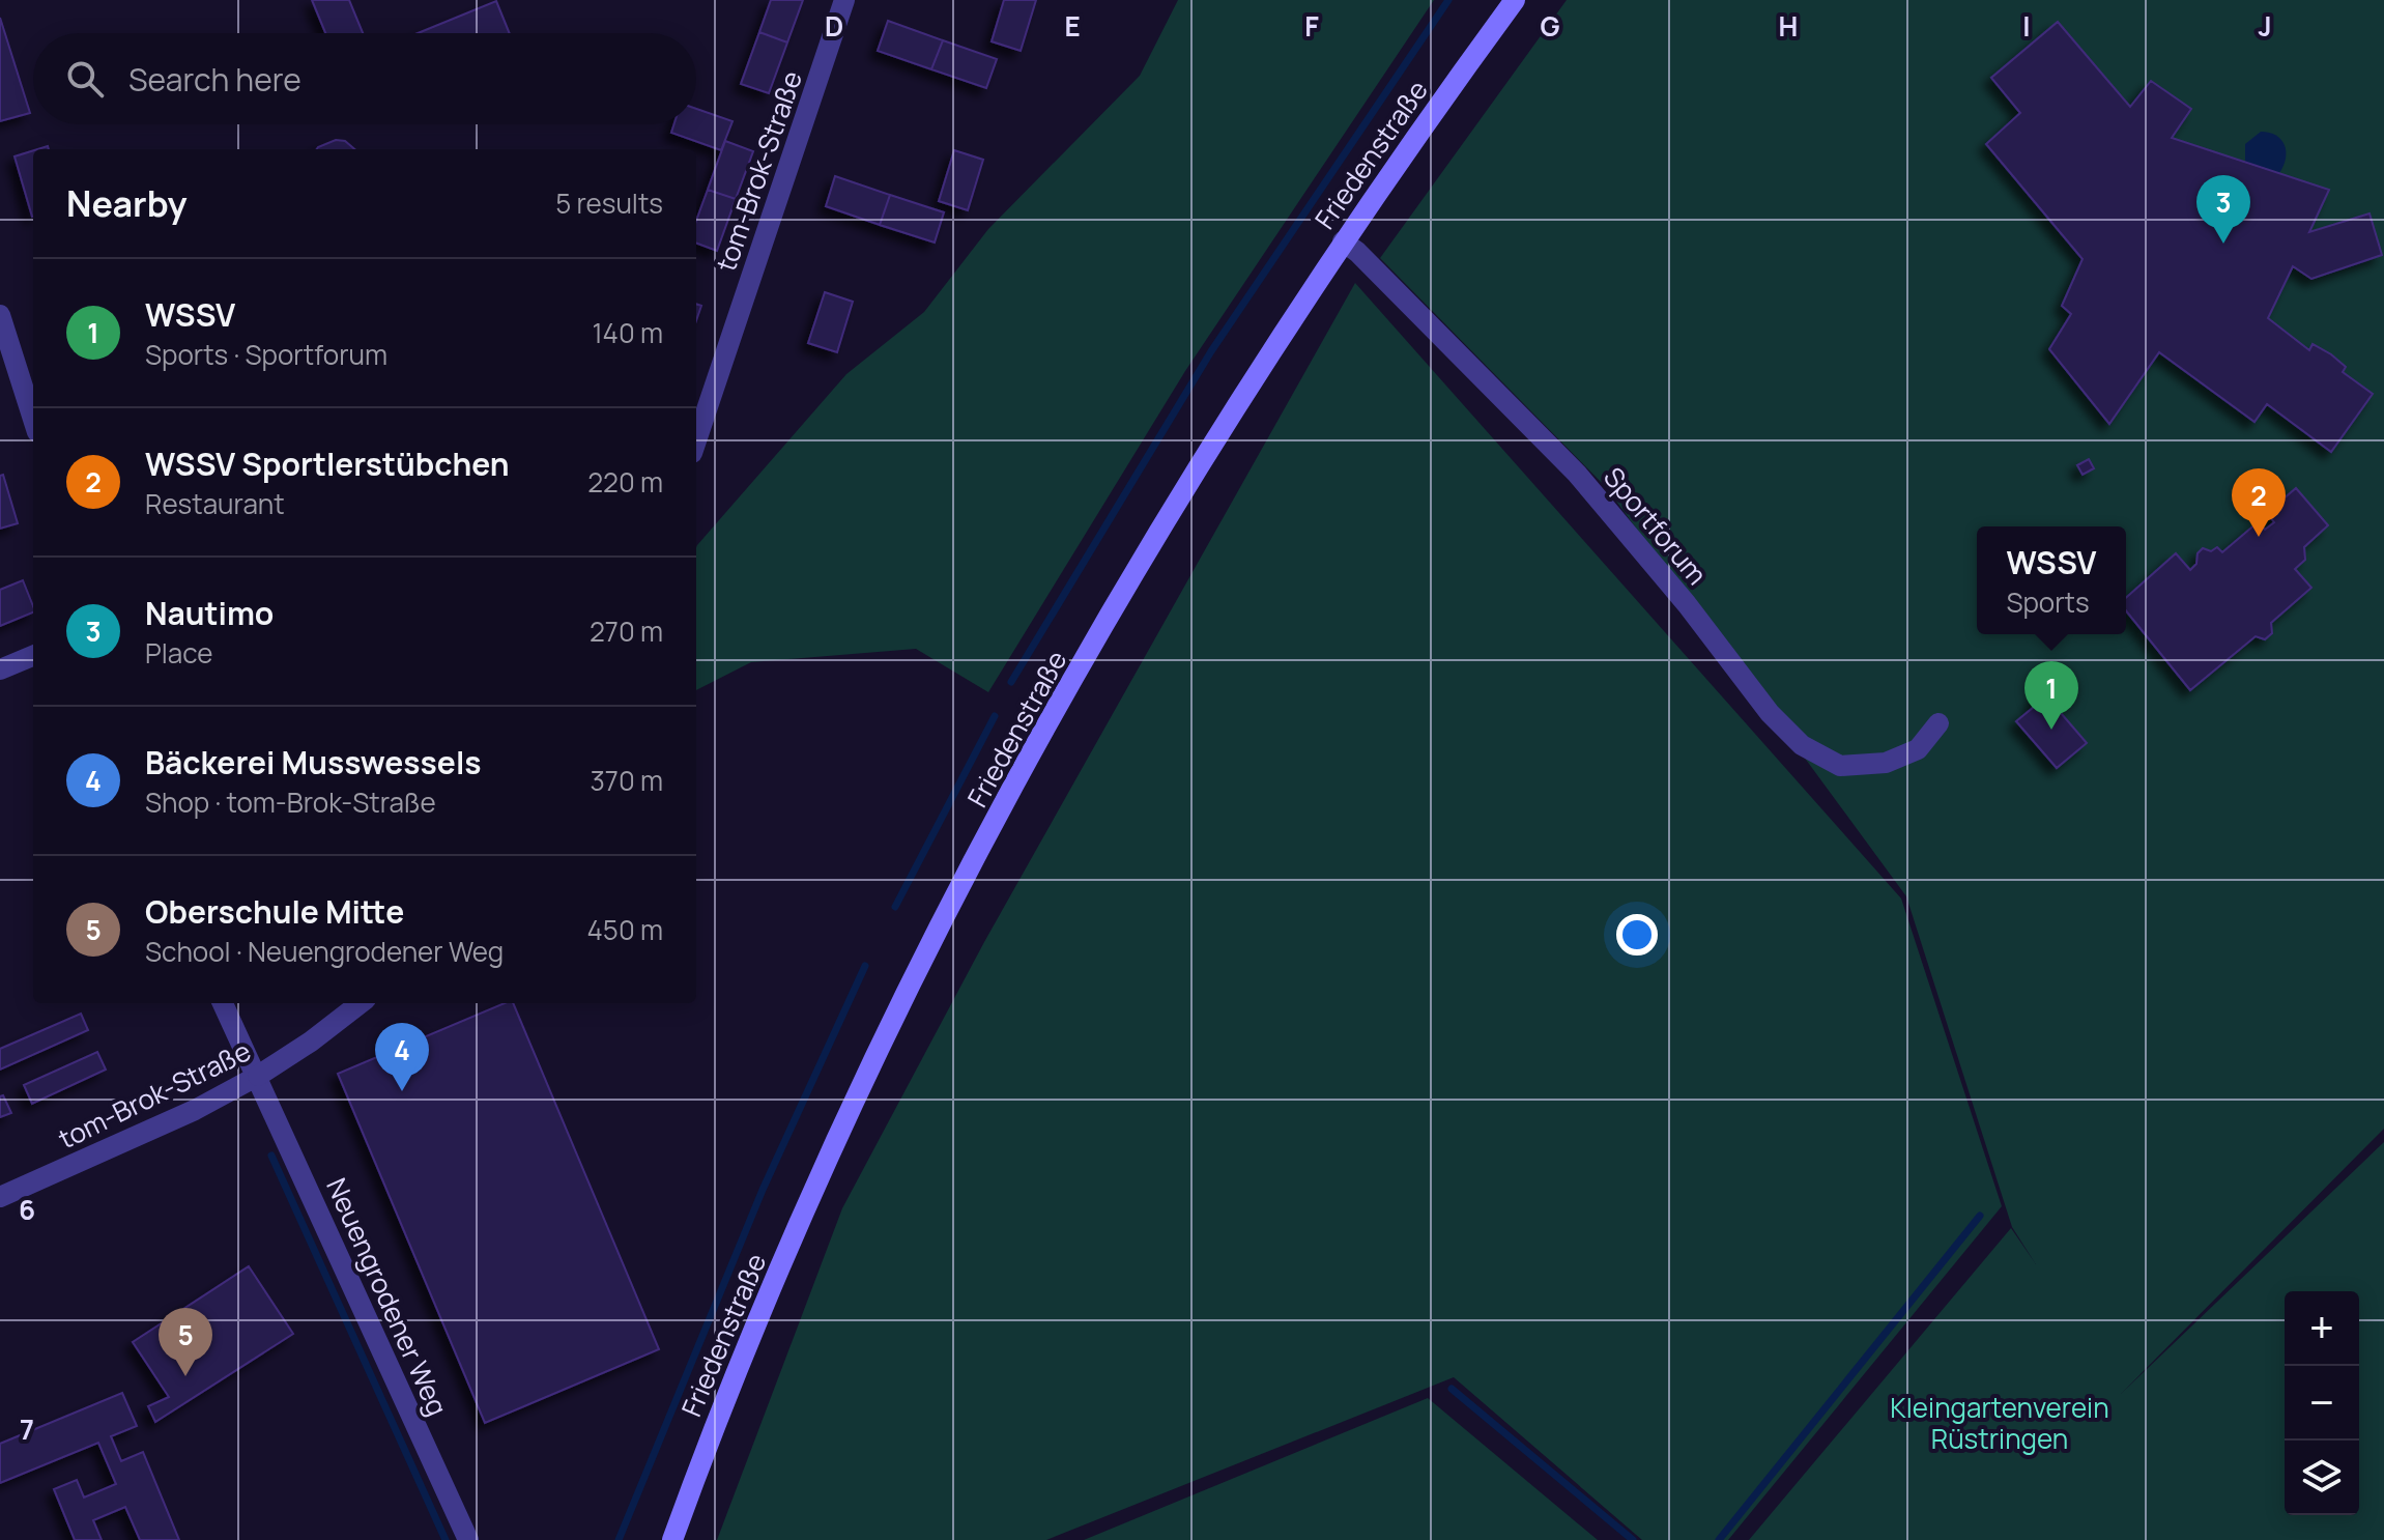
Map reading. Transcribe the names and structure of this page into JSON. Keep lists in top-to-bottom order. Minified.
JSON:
{"streets":{"main road":["Friedenstraße"],"street":["tom-Brok-Straße","Sportforum","Neuengrodener Weg"]},"crossings":[["Friedenstraße","Sportforum"],["tom-Brok-Straße","Neuengrodener Weg"]],"parks":["Kleingartenverein Rüstringen"],"page":{"search":"Search here","heading":["Nearby","5 results"],"pins":["3","2","1","4","5"],"list":[{"mark":"1","name":"WSSV","note":"Sports · Sportforum","value":"140 m"},{"mark":"2","name":"WSSV Sportlerstübchen","note":"Restaurant","value":"220 m"},{"mark":"3","name":"Nautimo","note":"Place","value":"270 m"},{"mark":"4","name":"Bäckerei Musswessels","note":"Shop · tom-Brok-Straße","value":"370 m"},{"mark":"5","name":"Oberschule Mitte","note":"School · Neuengrodener Weg","value":"450 m"}],"popup":["WSSV","Sports"],"map_buttons":["+","−"]},"grid":{"columns":["D","E","F","G","H","I","J"],"rows":["6","7"]}}
